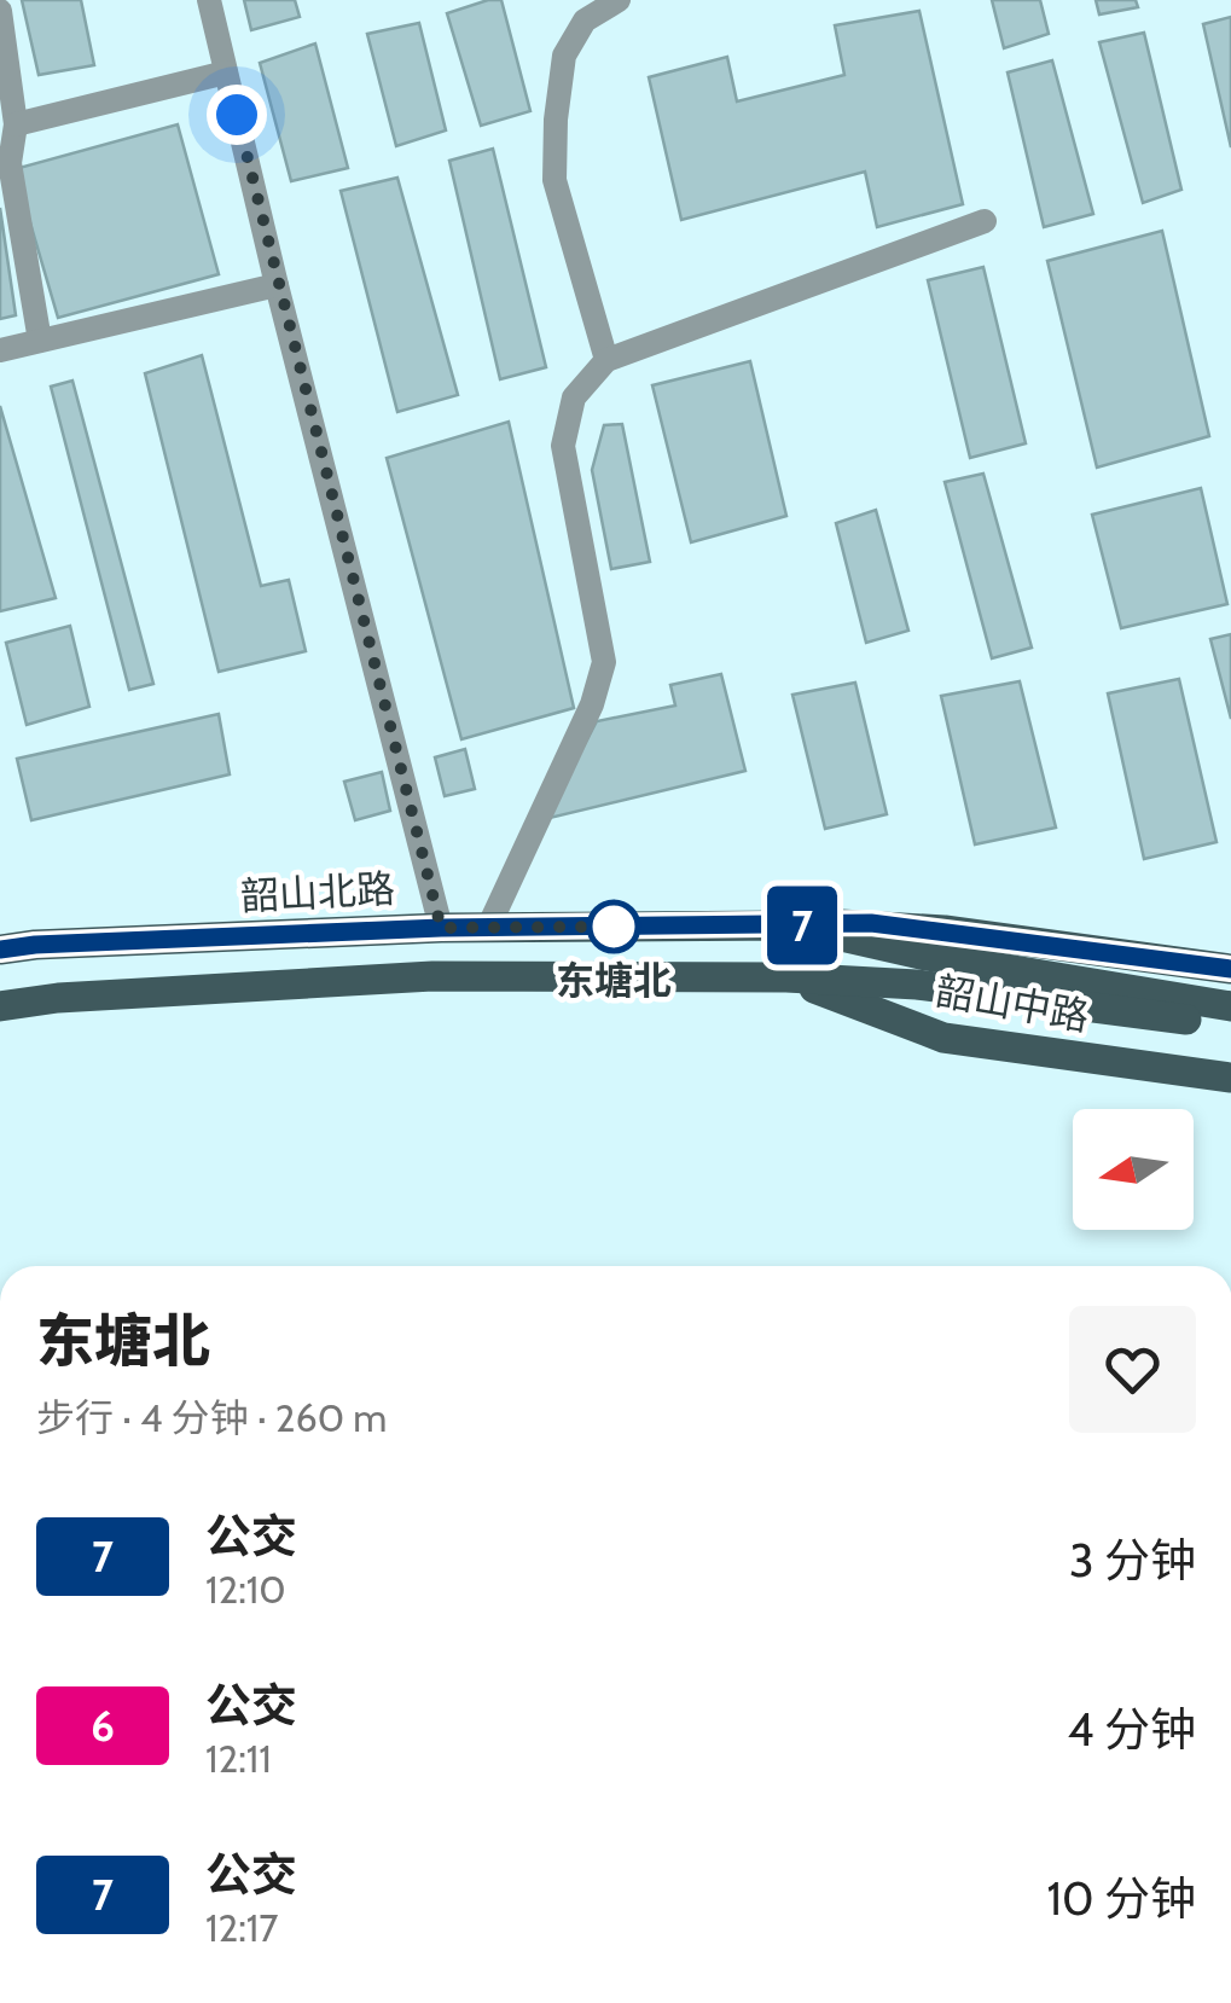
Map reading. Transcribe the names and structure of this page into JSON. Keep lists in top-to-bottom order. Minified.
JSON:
{"streets":{"main road":["韶山北路","韶山中路"]},"crossings":[["韶山北路","韶山中路"]],"places":["东塘北"],"lines":["bus line 7"],"north":"left","page":{"on_map":"7","heading":["东塘北","步行 · 4 分钟 · 260 m"],"list":[{"mark":"7","name":"公交","note":"12:10","value":"3 分钟"},{"mark":"6","name":"公交","note":"12:11","value":"4 分钟"},{"mark":"7","name":"公交","note":"12:17","value":"10 分钟"}]}}
